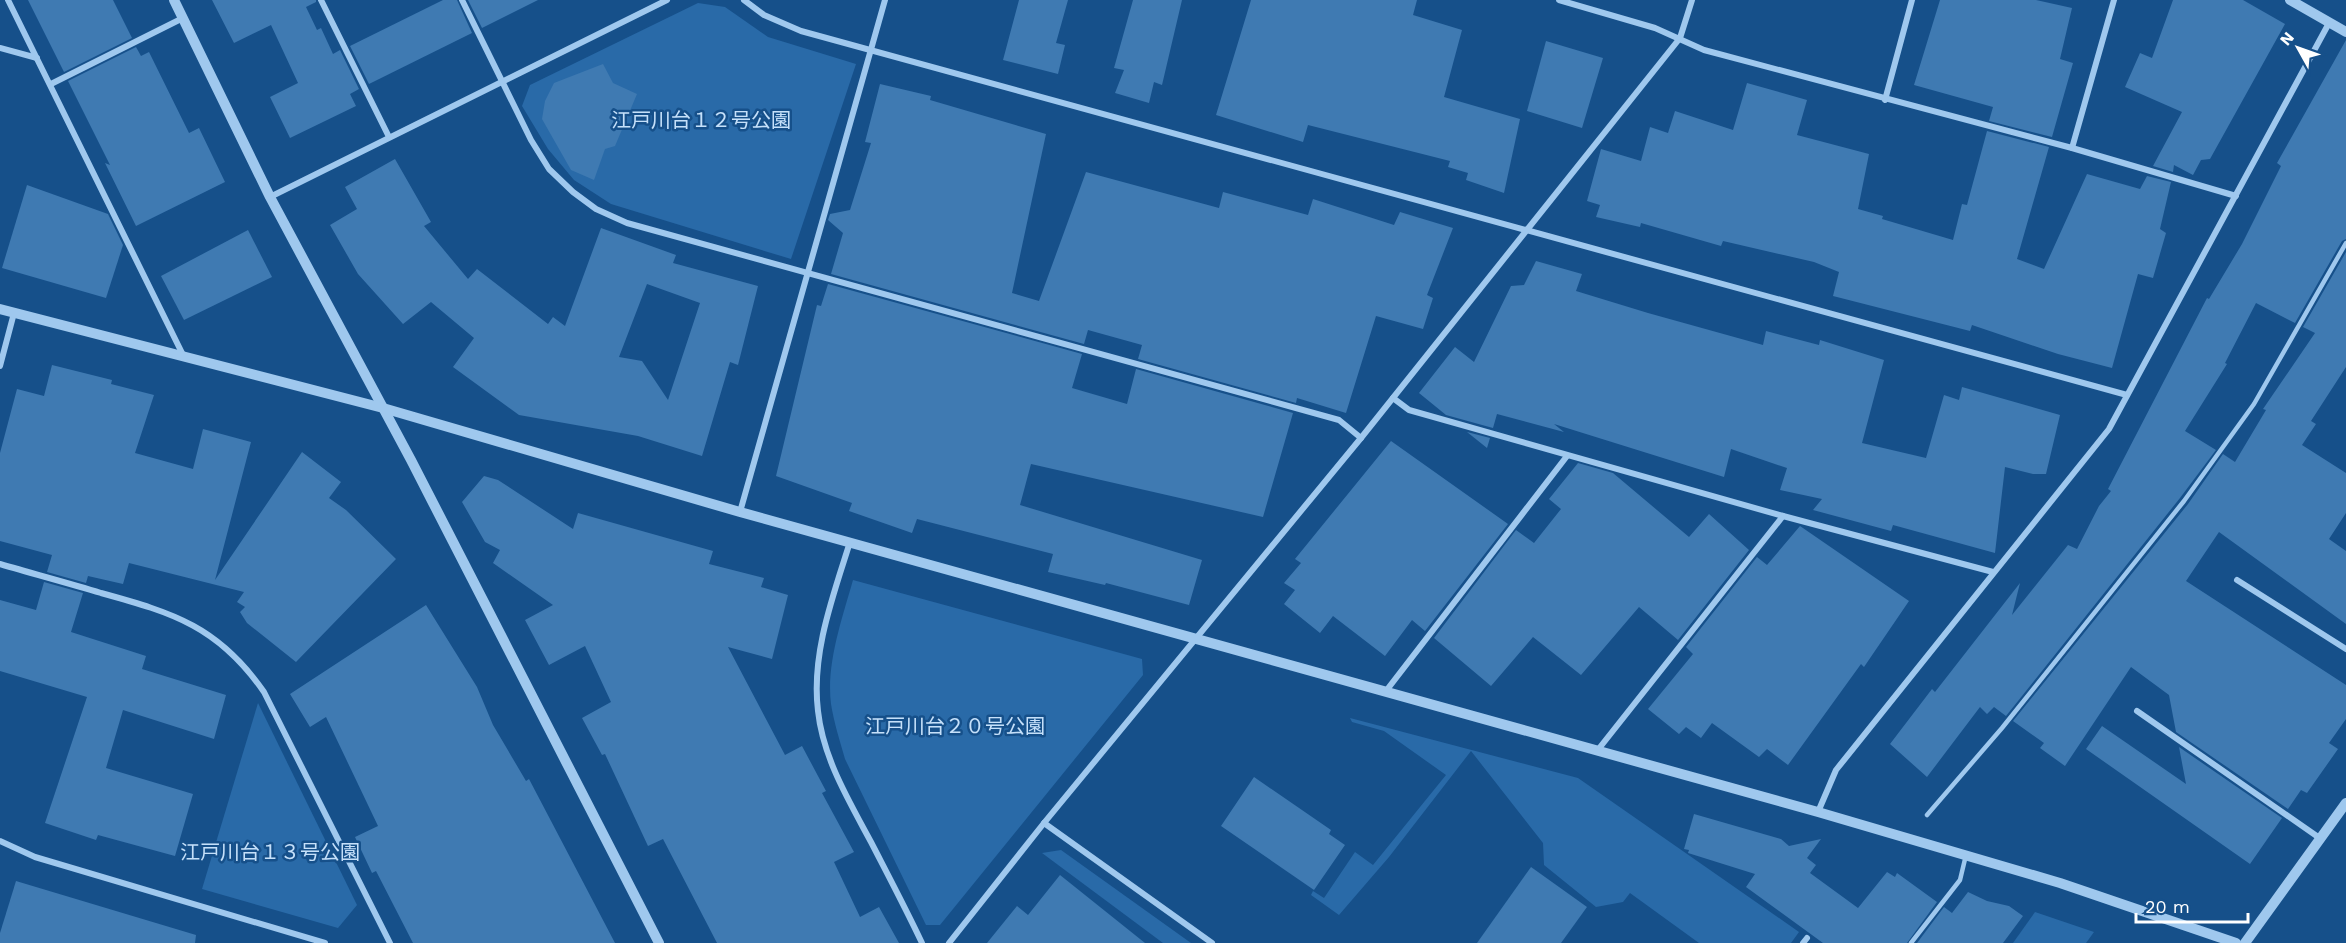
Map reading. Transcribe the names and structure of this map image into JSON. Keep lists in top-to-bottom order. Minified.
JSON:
{"parks":["江戸川台１２号公園","江戸川台２０号公園","江戸川台１３号公園"],"scale_bar":"20 m","north":"top left"}
